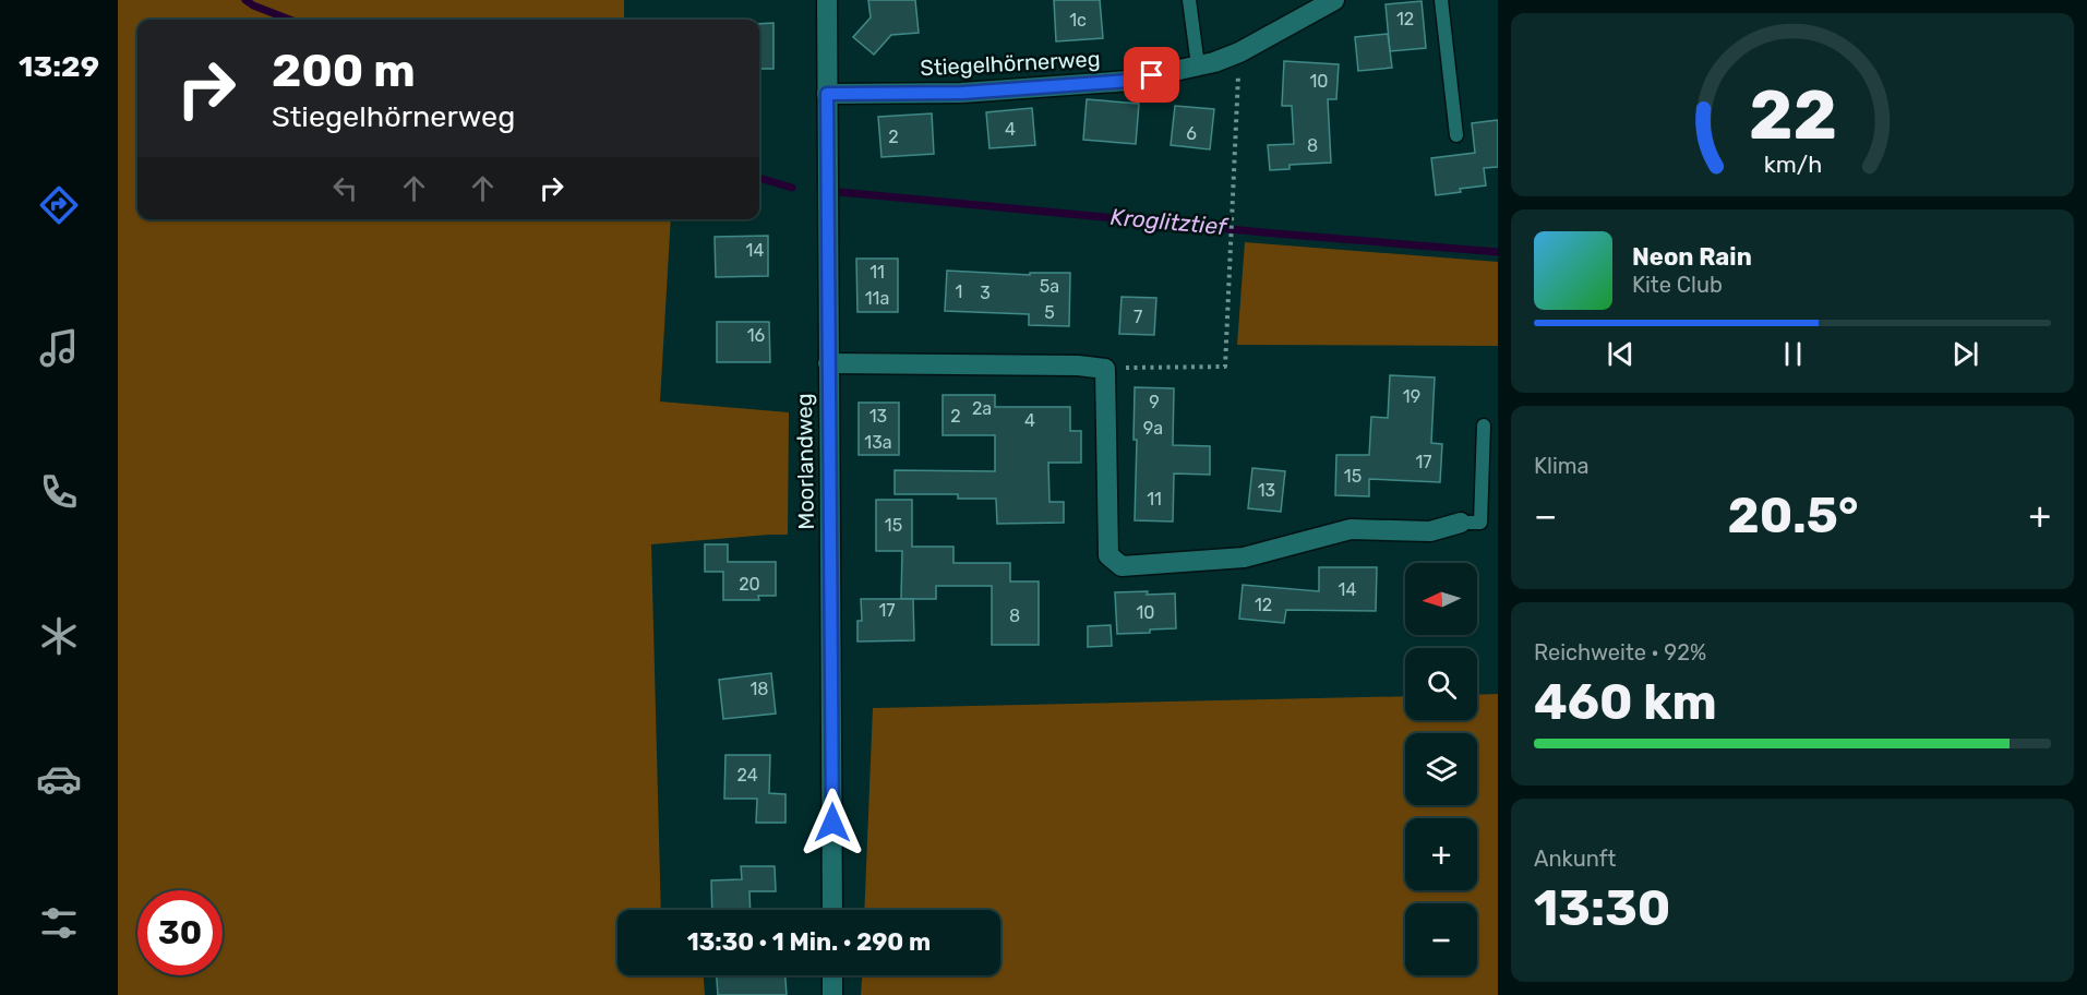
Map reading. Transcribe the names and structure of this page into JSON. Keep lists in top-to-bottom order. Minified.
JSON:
{"streets":{"street":["Stiegelhörnerweg","Moorlandweg"]},"crossings":[["Stiegelhörnerweg","Moorlandweg"]],"water":["Kroglitztief"],"house_numbers":["12","1c","10","4","6","2","8","14","11","5a","1","3","11a","5","7","16","19","9","2a","13","2","4","9a","13a","17","15","13","11","15","20","14","12","17","10","8","18","24"],"north":"left","page":{"tabs":"13:29","turn":["200 m","Stiegelhörnerweg"],"song":["Neon Rain","Kite Club"],"tile":["Klima",["Reichweite · 92%","460 km"],["Ankunft","13:30"]],"heat":["−","20.5°","+"],"map_buttons":["+","−"],"limit":"30","trip":"13:30 · 1 Min. · 290 m","gauge":["22","km/h"]}}
